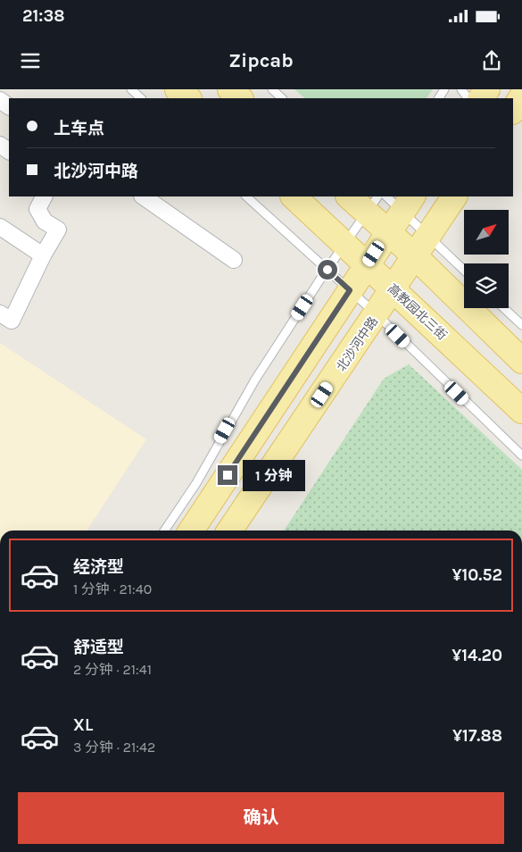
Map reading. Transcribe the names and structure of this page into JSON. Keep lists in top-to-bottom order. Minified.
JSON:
{"streets":{"main road":["高教园北三街","北沙河中路"]},"crossings":[["高教园北三街","北沙河中路"]],"north":"top right","page":{"status":"21:38","header":"Zipcab","banner":["上车点","北沙河中路"],"bubble":"1 分钟","list":[{"name":"经济型","note":"1 分钟 · 21:40","value":"¥10.52"},{"name":"舒适型","note":"2 分钟 · 21:41","value":"¥14.20"},{"name":"XL","note":"3 分钟 · 21:42","value":"¥17.88"}],"buttons":"确认"}}
